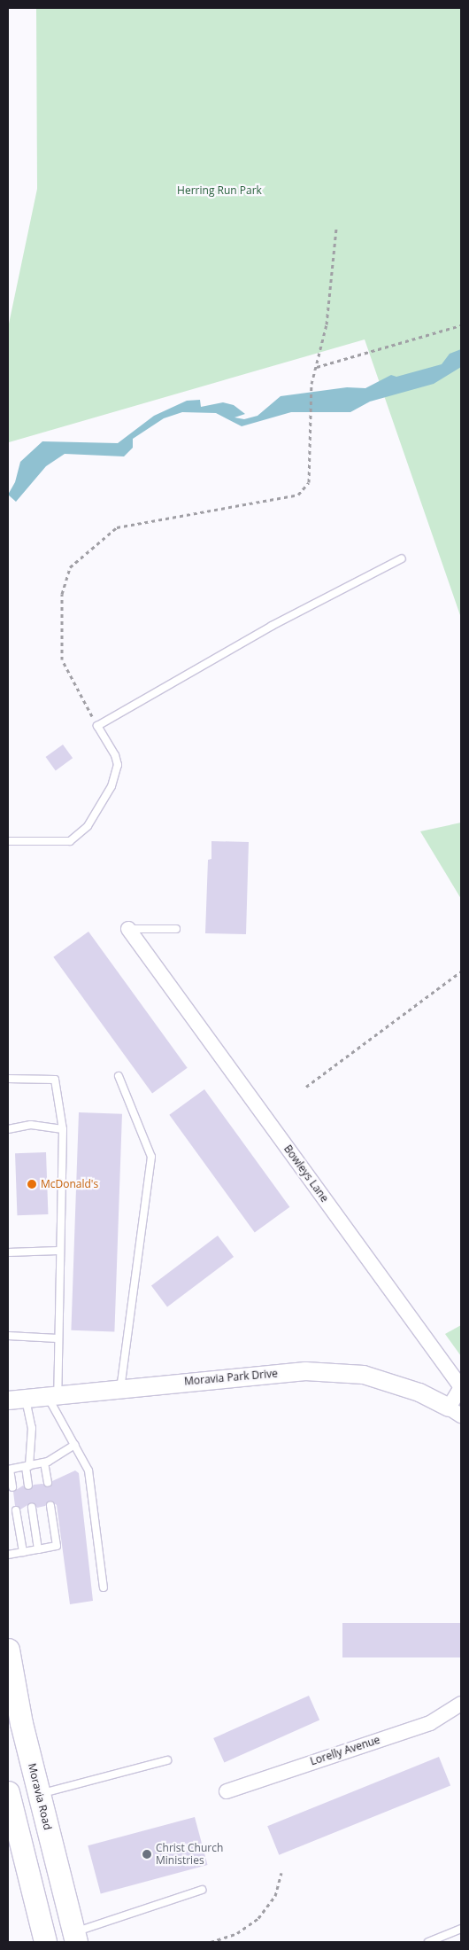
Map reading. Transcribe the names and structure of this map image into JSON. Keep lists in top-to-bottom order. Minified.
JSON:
{"streets":{"main road":["Moravia Road"],"street":["Bowleys Lane","Moravia Park Drive","Lorelly Avenue"]},"crossings":[["Bowleys Lane","Moravia Park Drive"]],"parks":["Herring Run Park"],"places":["McDonald's","Christ Church Ministries"]}
